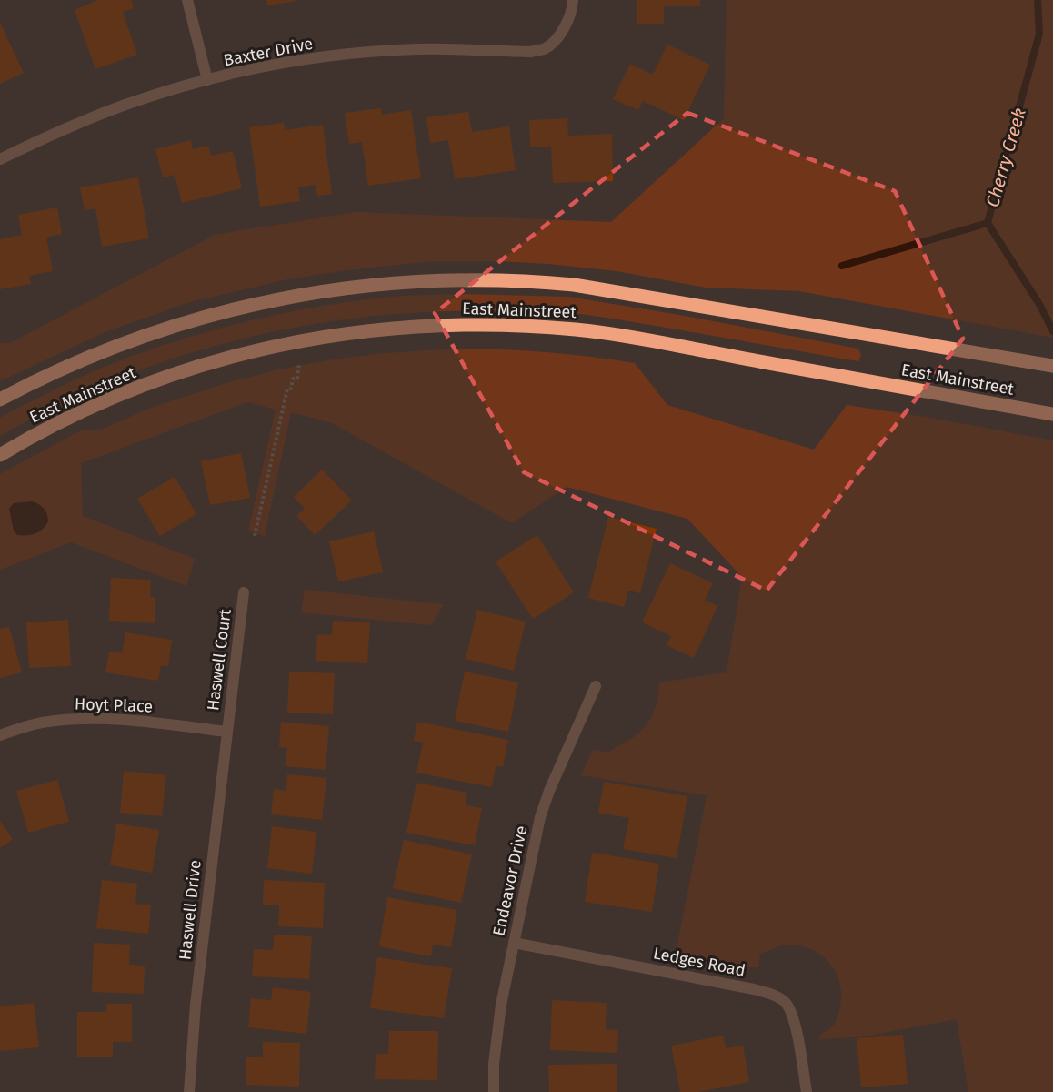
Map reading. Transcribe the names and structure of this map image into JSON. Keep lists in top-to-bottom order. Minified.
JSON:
{"streets":{"main road":["East Mainstreet"],"street":["Baxter Drive","Haswell Court","Hoyt Place","Endeavor Drive","Haswell Drive","Ledges Road"]},"crossings":[["Haswell Court","Hoyt Place"],["Haswell Court","Haswell Drive"],["Hoyt Place","Haswell Drive"],["Endeavor Drive","Ledges Road"]],"water":["Cherry Creek"]}
